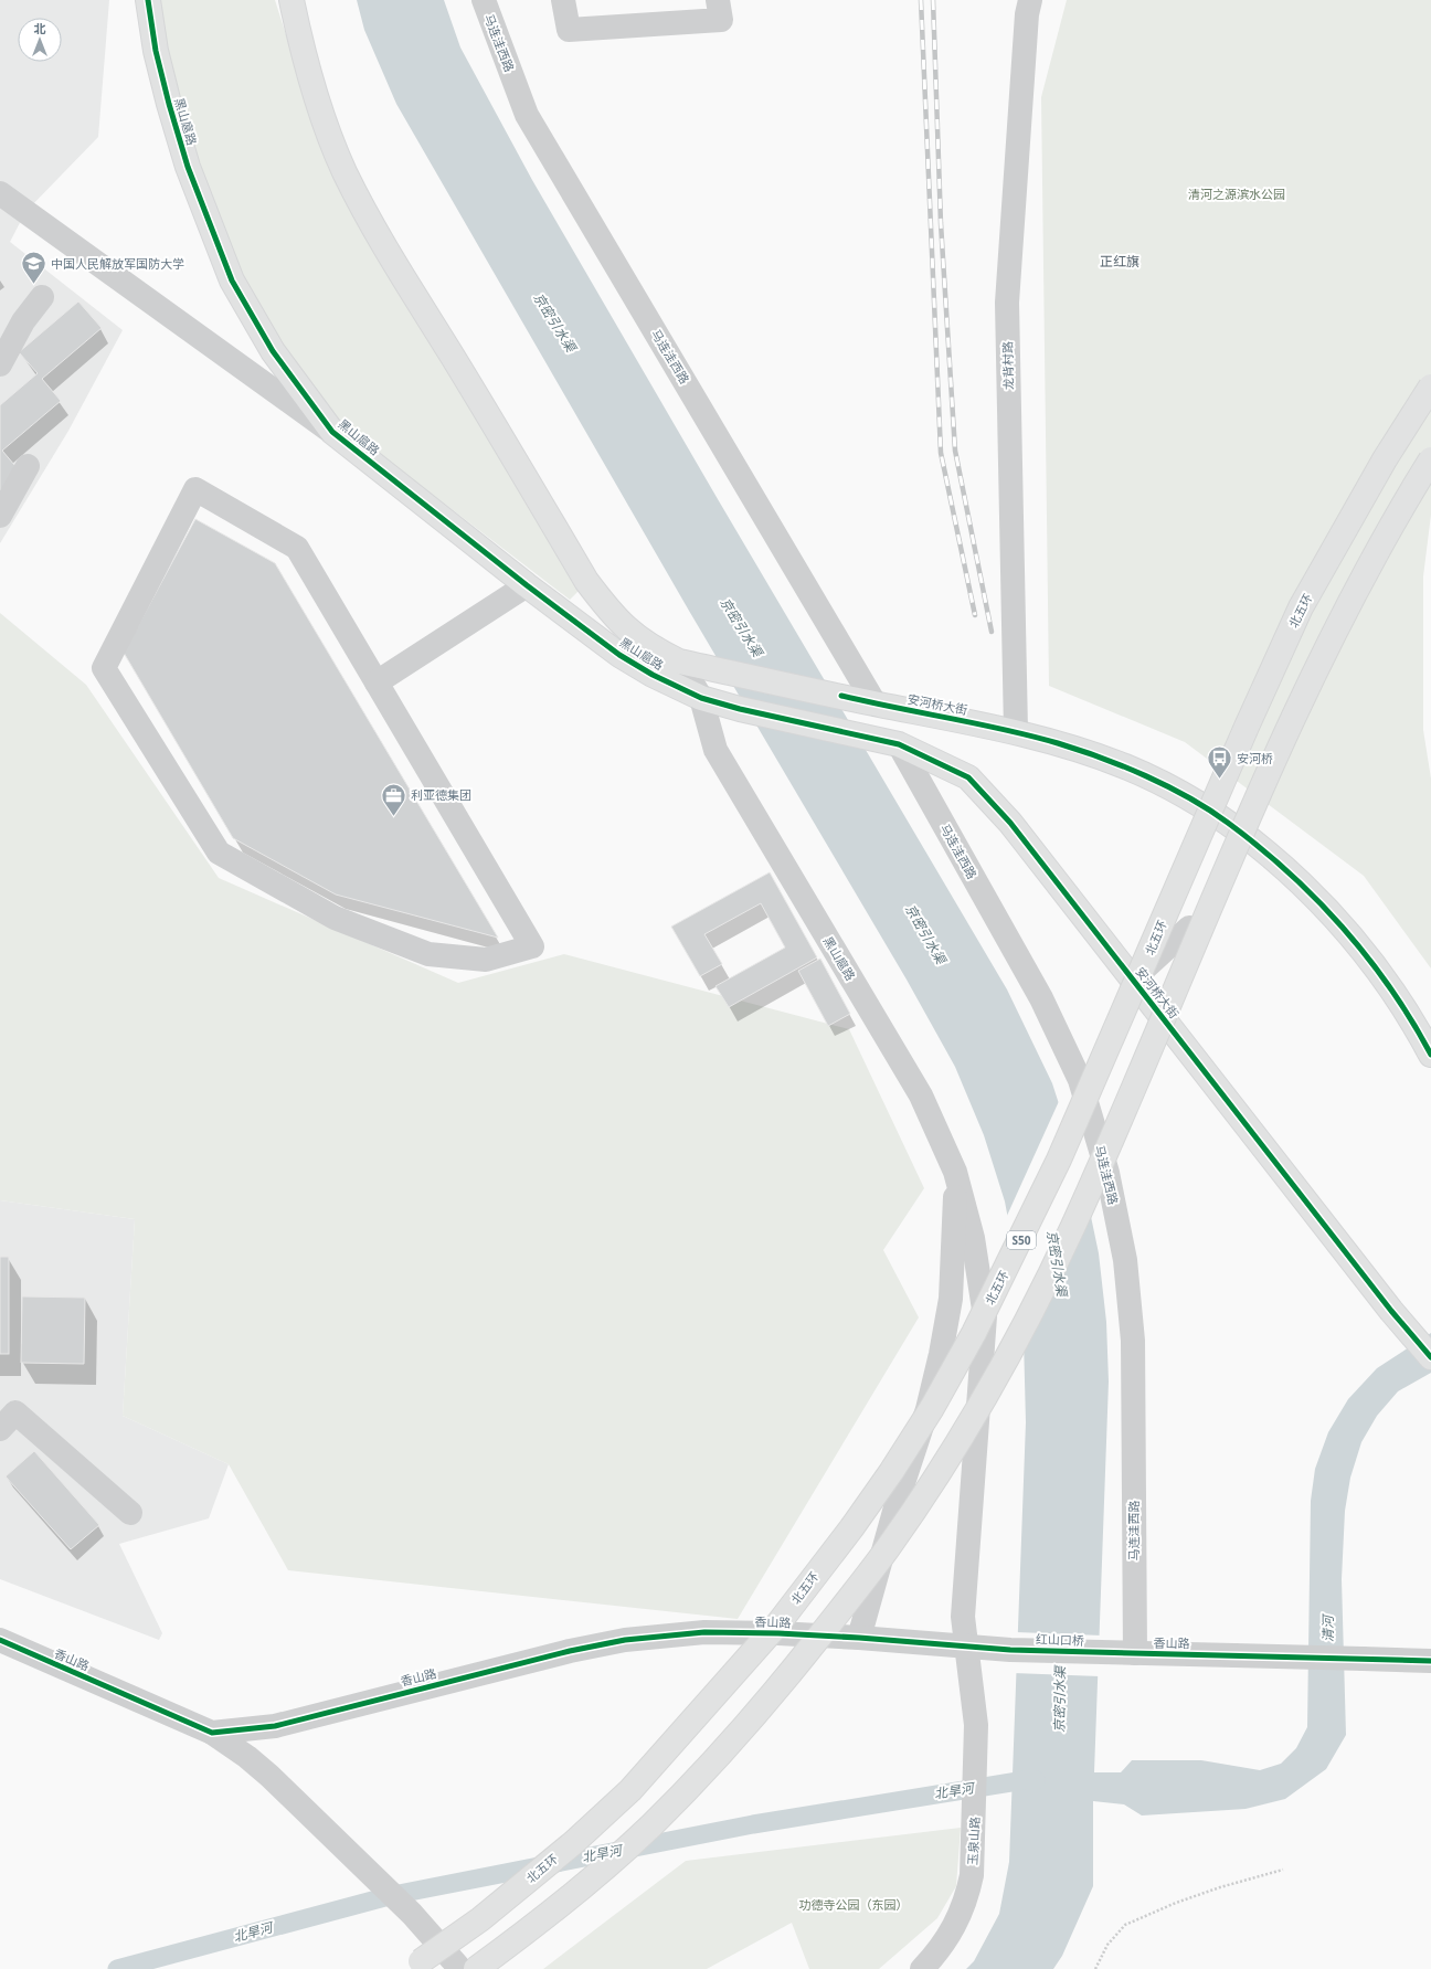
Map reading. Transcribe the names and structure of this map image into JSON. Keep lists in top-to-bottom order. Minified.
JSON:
{"streets":{"main road":["黑山扈路","北五环","安河桥大街","S50"],"street":["马连洼西路","龙背村路","香山路","红山口桥","玉泉山路"]},"crossings":[["马连洼西路","安河桥大街"],["马连洼西路","香山路"],["黑山扈路","安河桥大街"],["黑山扈路","香山路"],["黑山扈路","红山口桥"],["黑山扈路","玉泉山路"],["龙背村路","安河桥大街"],["香山路","红山口桥"],["香山路","玉泉山路"],["红山口桥","玉泉山路"]],"districts":["正红旗"],"water":["京密引水渠","清河","北旱河"],"parks":["清河之源滨水公园","功德寺公园（东园）"],"places":{"school or university":["中国人民解放军国防大学"],"bus stop":["安河桥"],"office":["利亚德集团"]},"north":"top"}
